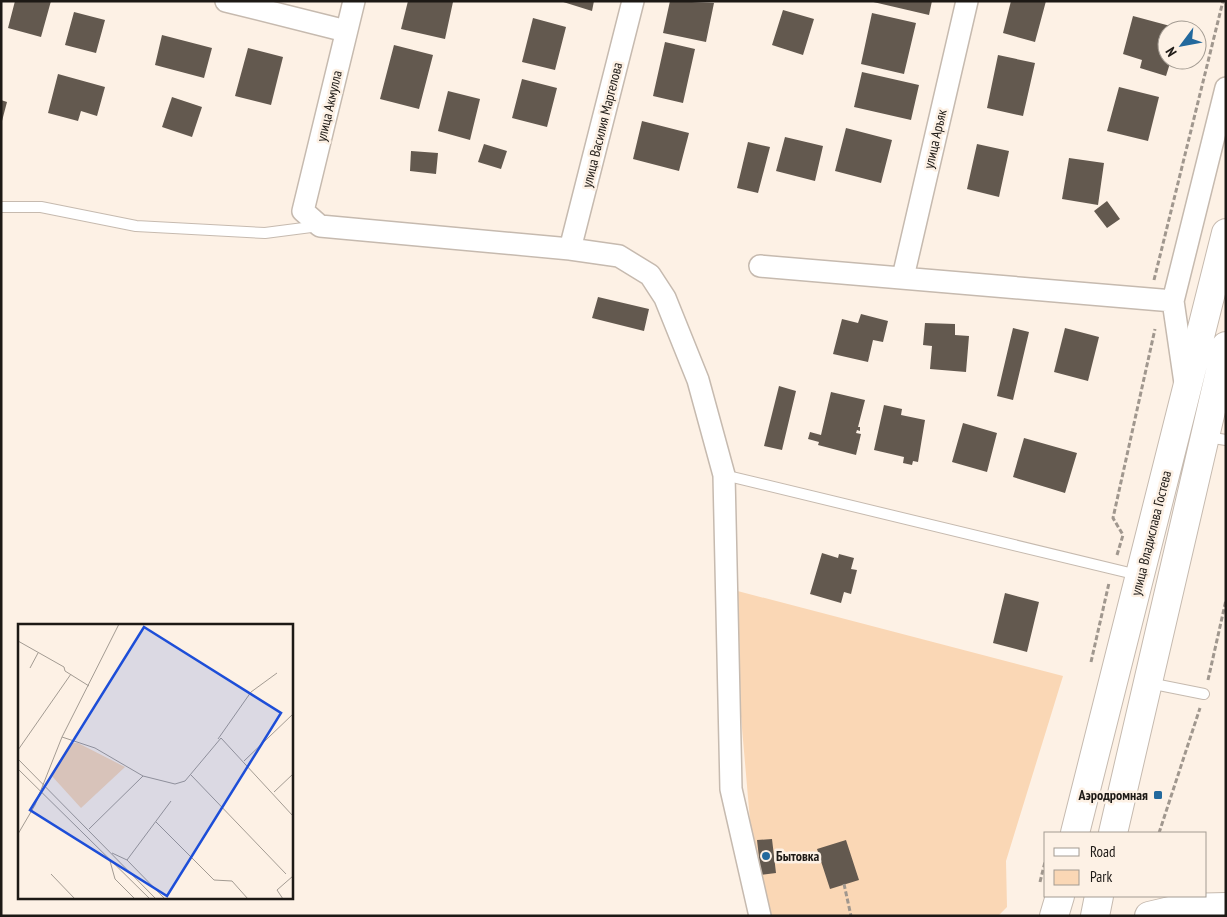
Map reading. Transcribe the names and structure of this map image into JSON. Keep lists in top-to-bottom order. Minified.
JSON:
{"streets":{"main road":["улица Владислава Гостева"],"street":["улица Акмулла","улица Василия Маргелова","улица Аръяк"]},"places":{"transit":["Аэродромная"],"other":["Бытовка"]},"legend":["Road","Park"],"north":"bottom left"}
